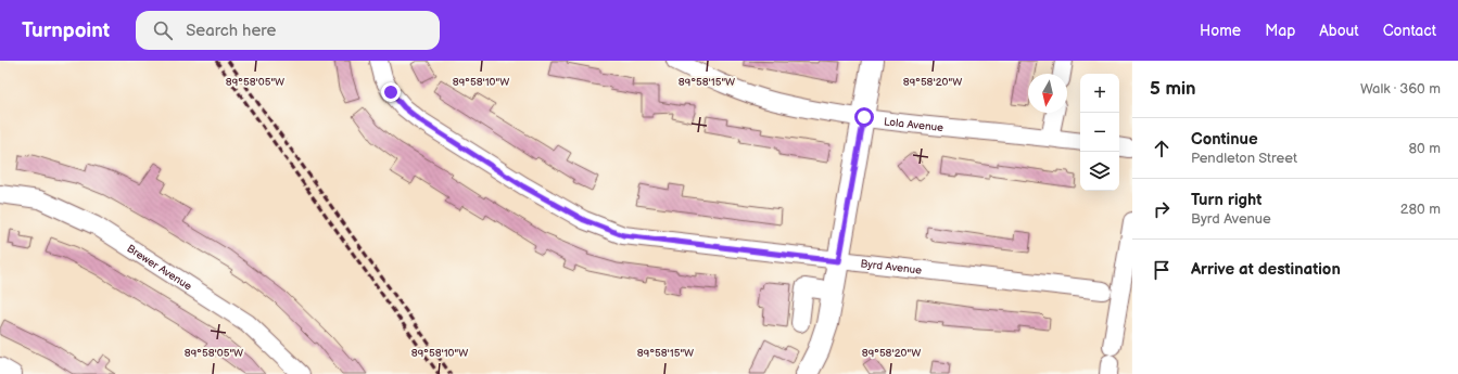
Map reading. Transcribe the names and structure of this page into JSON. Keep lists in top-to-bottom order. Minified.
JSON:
{"streets":{"street":["Lola Avenue","Brewer Avenue","Byrd Avenue"]},"north":"bottom","page":{"header":"Turnpoint","search":"Search here","nav":["Home","Map","About","Contact"],"heading":["5 min","Walk · 360 m"],"map_buttons":["+","−"],"list":[["Continue","Pendleton Street","80 m"],["Turn right","Byrd Avenue","280 m"],"Arrive at destination"]},"coordinates":["89°58'05\"W","89°58'10\"W","89°58'15\"W","89°58'20\"W"]}
